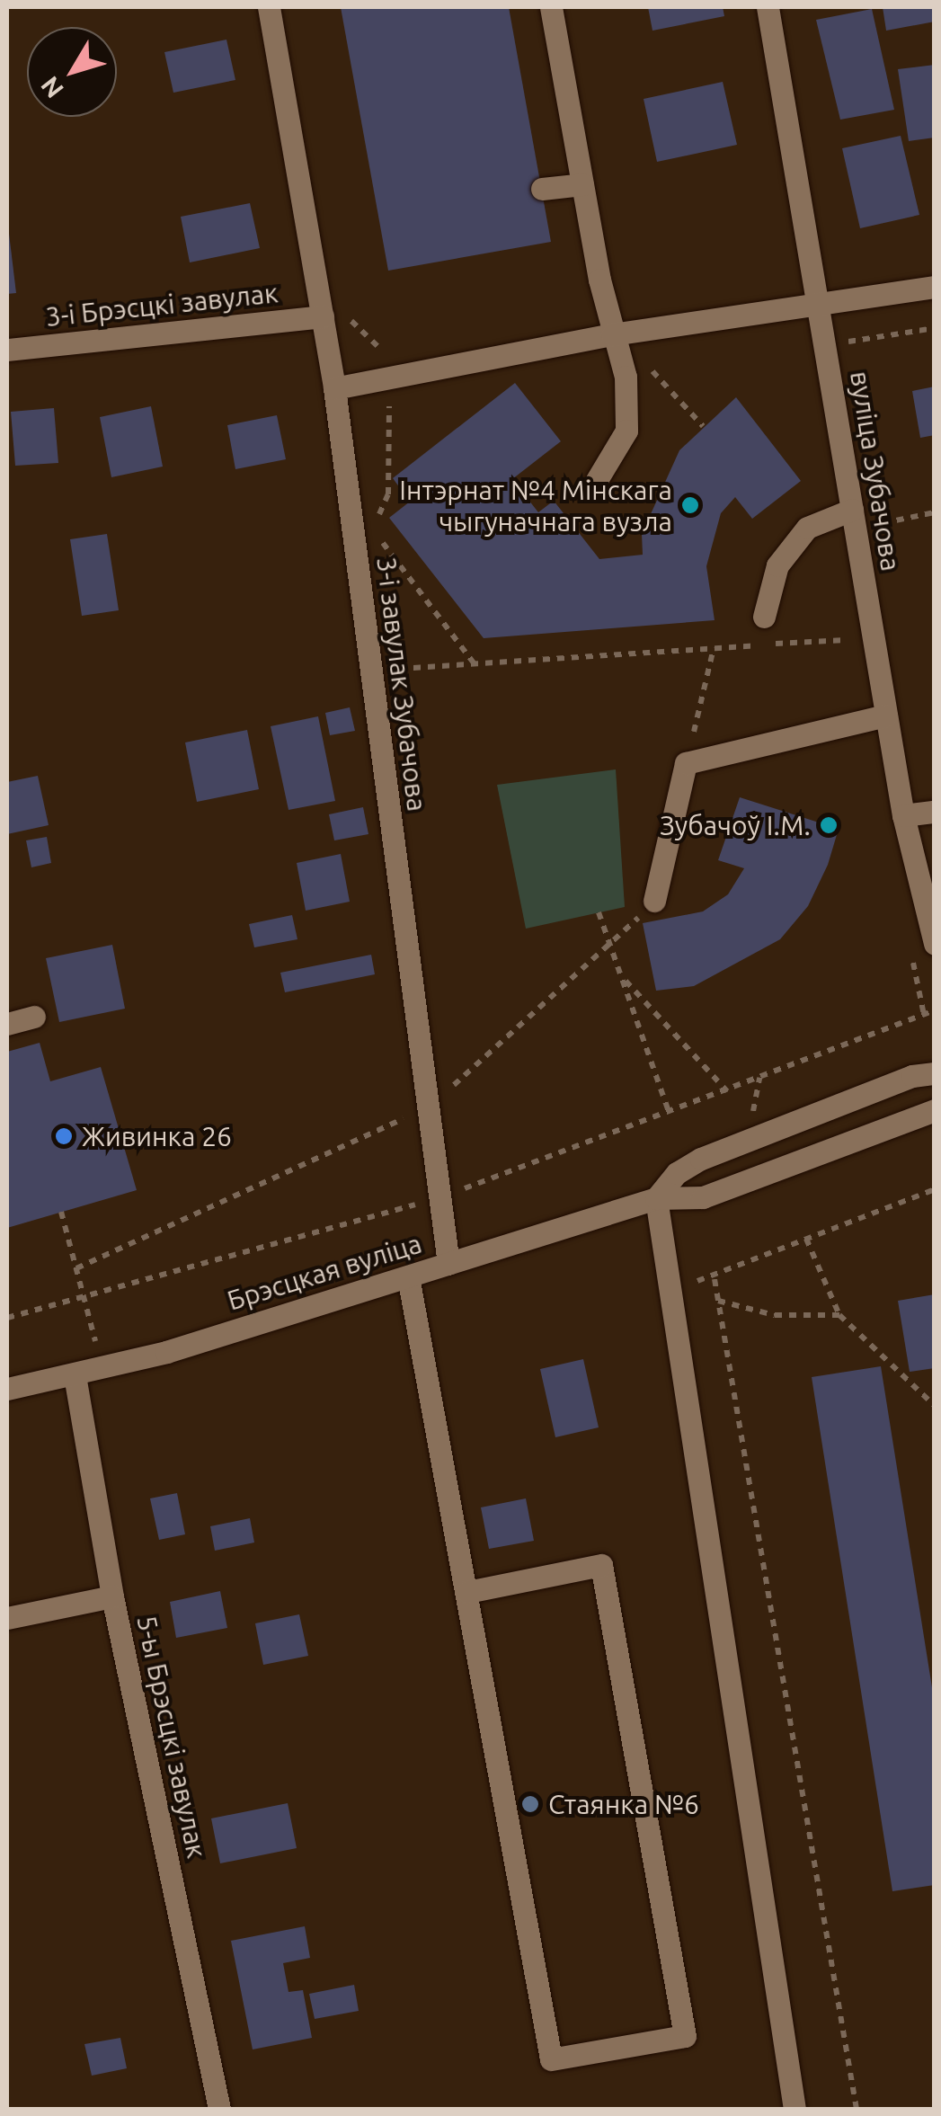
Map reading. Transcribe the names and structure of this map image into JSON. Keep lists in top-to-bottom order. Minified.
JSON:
{"streets":{"street":["3-і Брэсцкі завулак","вуліца Зубачова","3-і завулак Зубачова","Брэсцкая вуліца","5-ы Брэсцкі завулак"]},"crossings":[["3-і Брэсцкі завулак","3-і завулак Зубачова"],["3-і завулак Зубачова","Брэсцкая вуліца"],["Брэсцкая вуліца","5-ы Брэсцкі завулак"]],"places":["Інтэрнат №4 Мінскага чыгуначнага вузла","Зубачоў І.М.","Живинка 26","Стаянка №6"],"north":"bottom left"}
